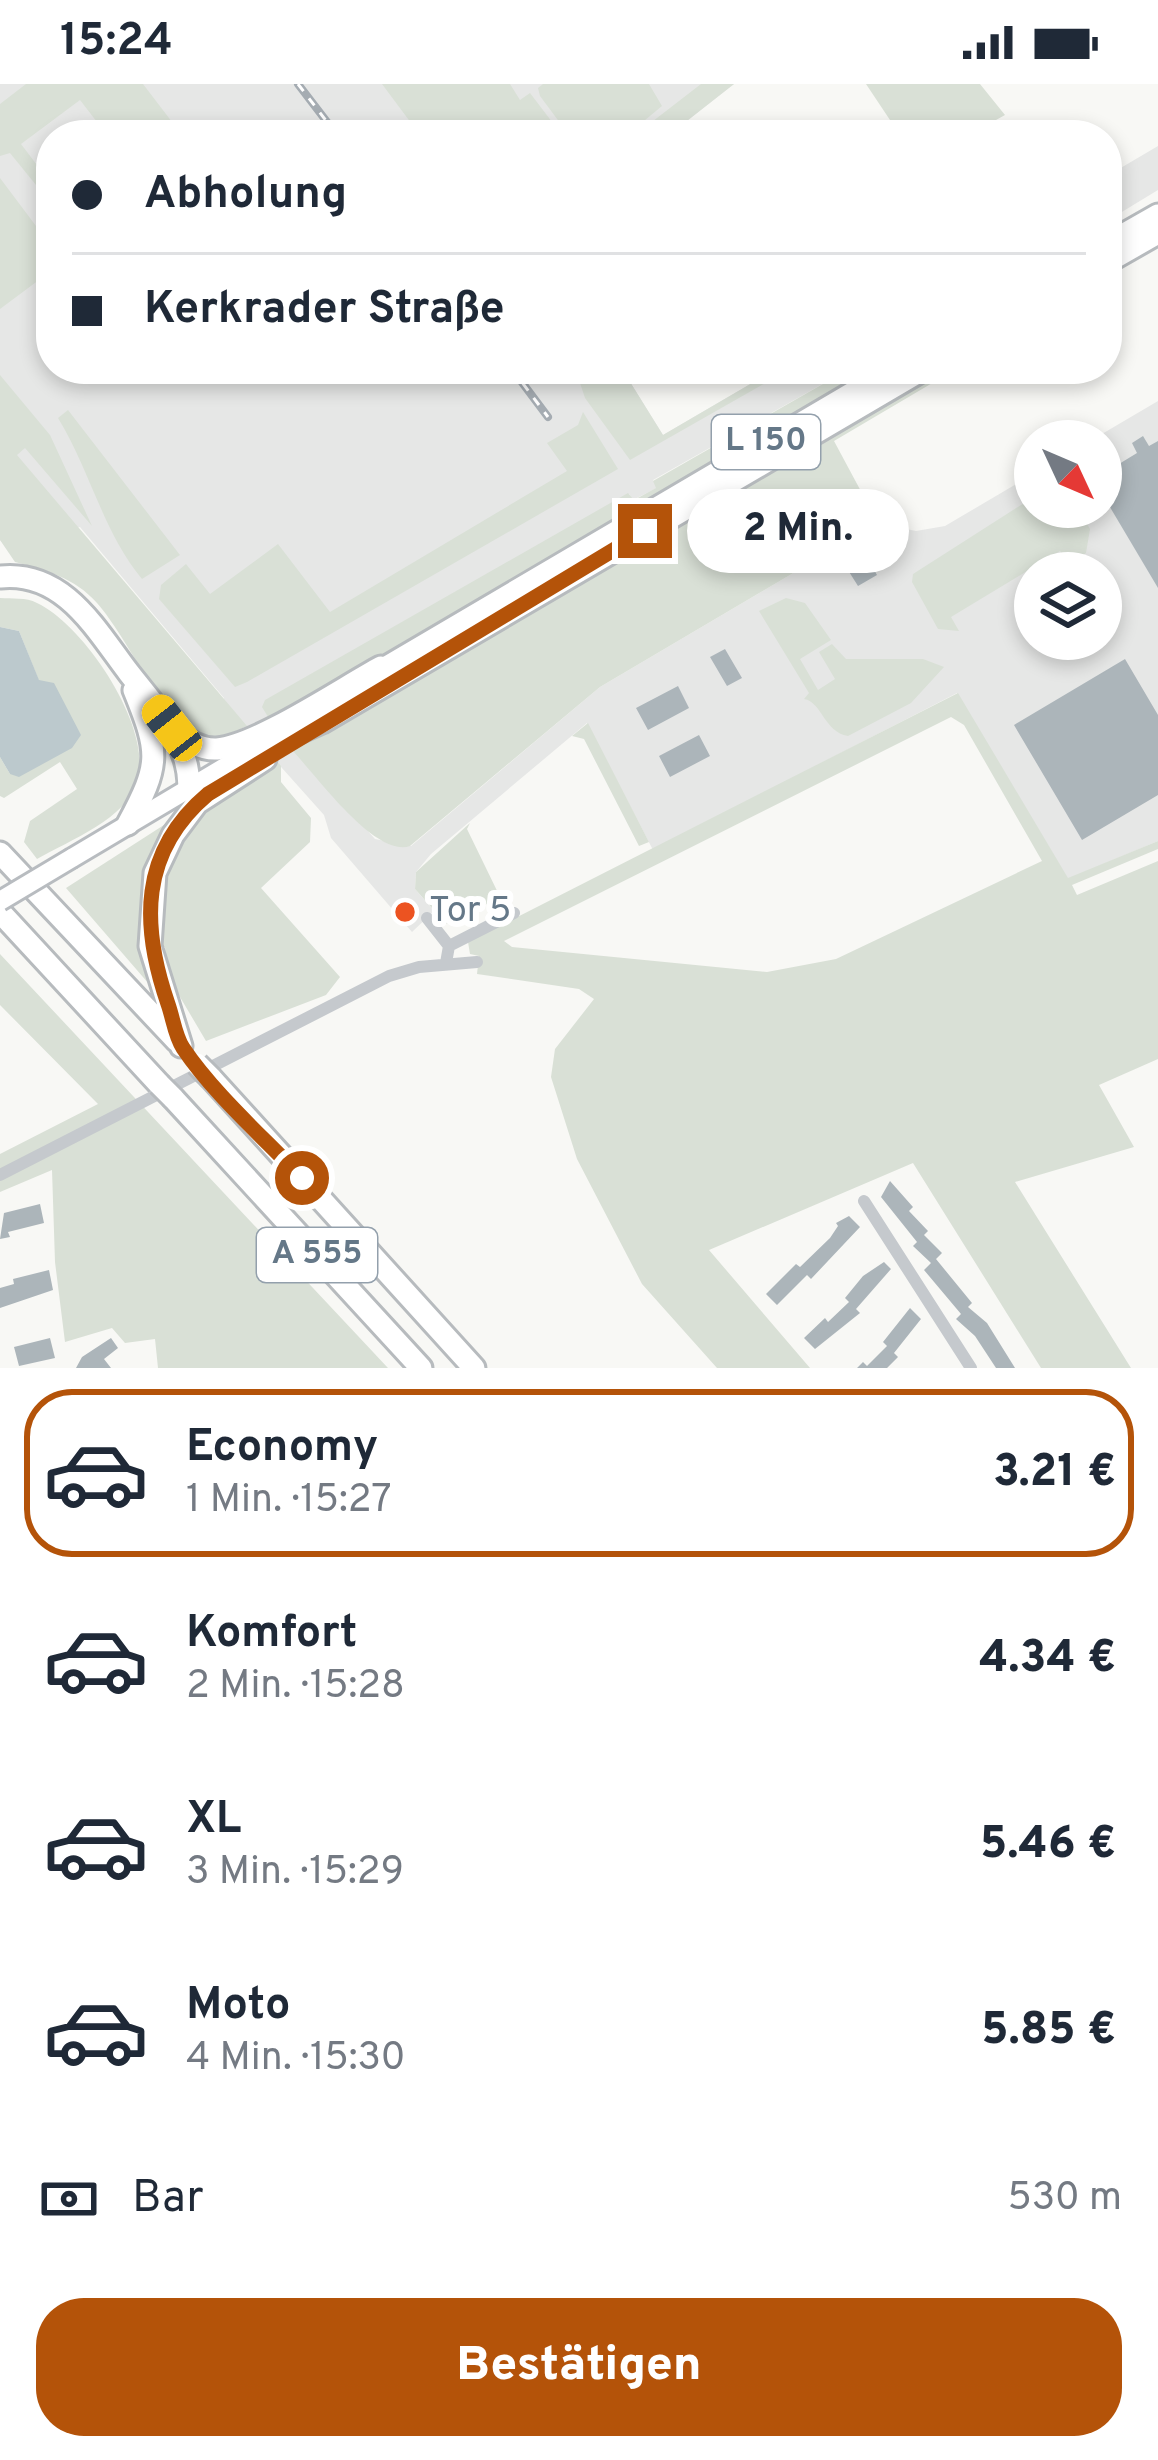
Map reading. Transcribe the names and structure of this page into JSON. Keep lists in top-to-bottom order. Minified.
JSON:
{"streets":{"highway":["L 150","A 555"]},"places":["Tor 5"],"north":"bottom right","page":{"status":"15:24","banner":["Abholung","Kerkrader Straße"],"bubble":"2 Min.","list":[{"name":"Economy","note":"1 Min. · 15:27","value":"3.21 €"},{"name":"Komfort","note":"2 Min. · 15:28","value":"4.34 €"},{"name":"XL","note":"3 Min. · 15:29","value":"5.46 €"},{"name":"Moto","note":"4 Min. · 15:30","value":"5.85 €"}],"pay":["Bar","530 m"],"buttons":"Bestätigen"}}
